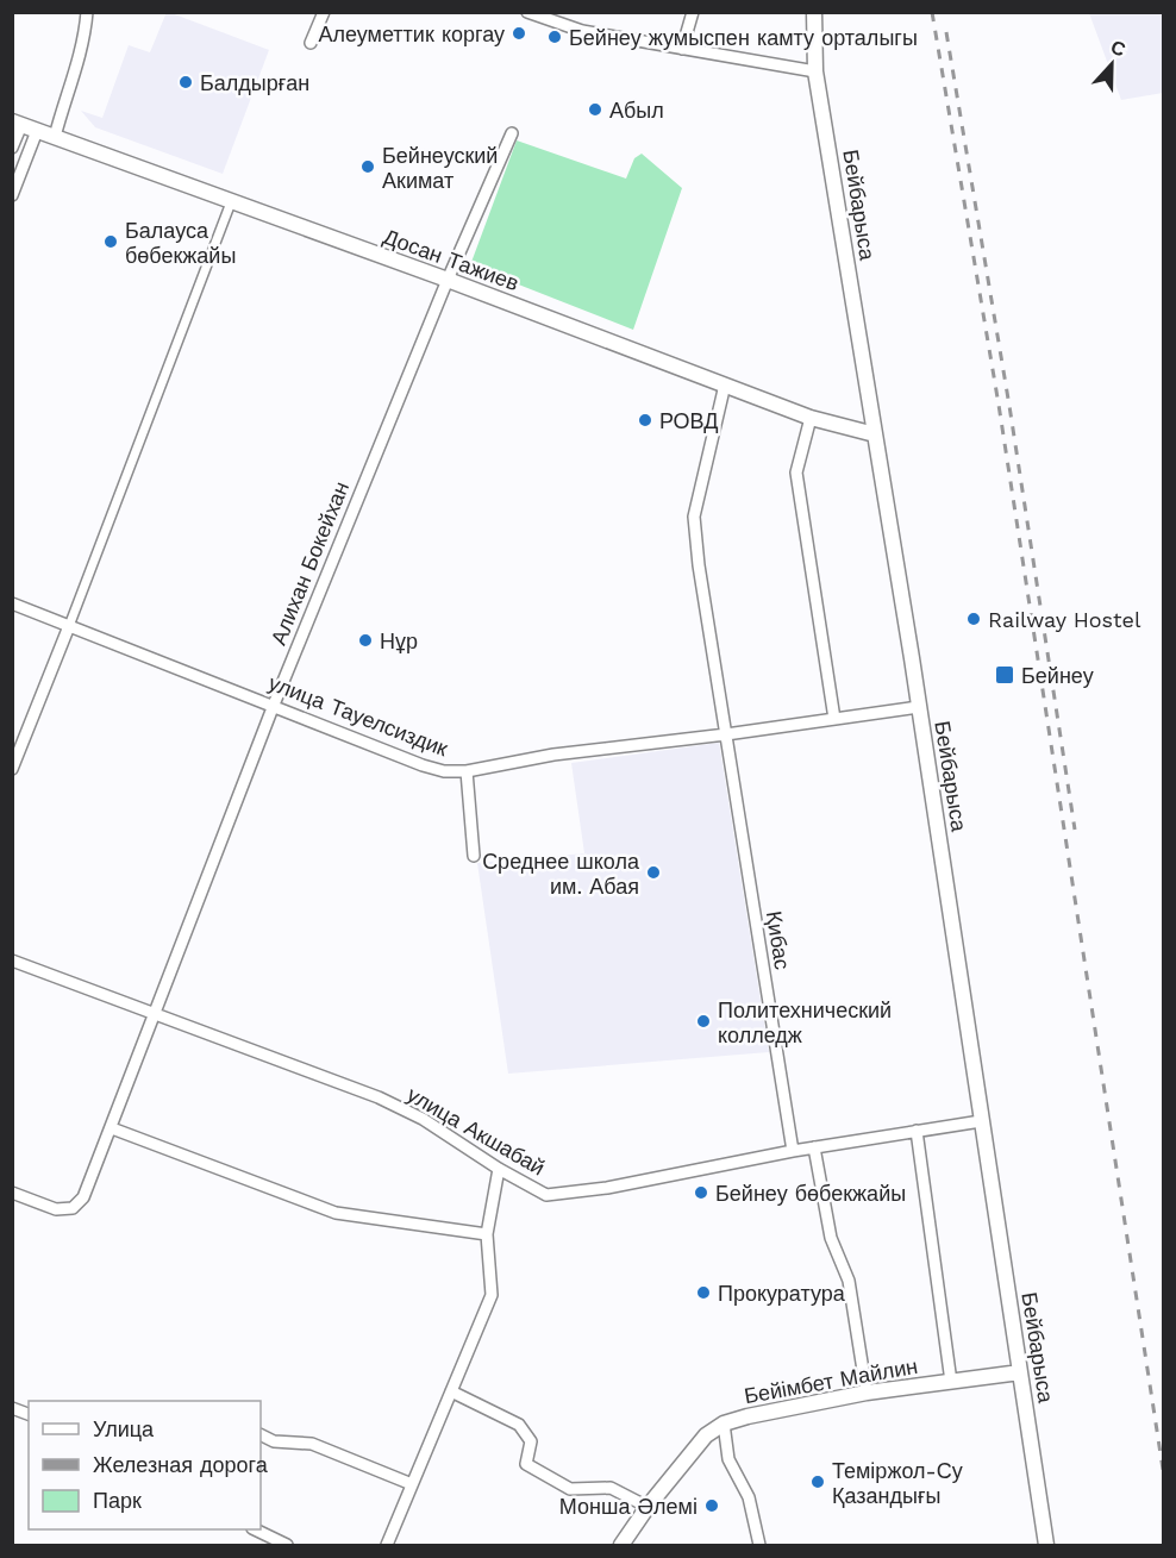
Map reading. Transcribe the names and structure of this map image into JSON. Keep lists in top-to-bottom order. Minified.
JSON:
{"streets":{"street":["Бейбарыса","Досан Тажиев","Алихан Бокейхан","улица Тауелсиздик","Қибас","улица Акшабай","Бейімбет Майлин"]},"crossings":[["Бейбарыса","Досан Тажиев"],["Бейбарыса","улица Тауелсиздик"],["Бейбарыса","улица Акшабай"],["Бейбарыса","Бейімбет Майлин"],["Досан Тажиев","Алихан Бокейхан"],["Досан Тажиев","Қибас"],["Алихан Бокейхан","улица Тауелсиздик"],["Алихан Бокейхан","улица Акшабай"],["улица Тауелсиздик","Қибас"],["Қибас","улица Акшабай"]],"places":{"other":["Алеуметтик коргау","Бейнеу жумыспен камту орталыгы","Балдырған","Абыл","Бейнеуский Акимат","Балауса бөбекжайы","РОВД","Railway Hostel","Нұр","Среднее школа им. Абая","Политехнический колледж","Бейнеу бөбекжайы","Прокуратура","Теміржол-Су Қазандығы","Монша Әлемі"],"transit":["Бейнеу"]},"legend":["Улица","Железная дорога","Парк"],"north":"top"}
